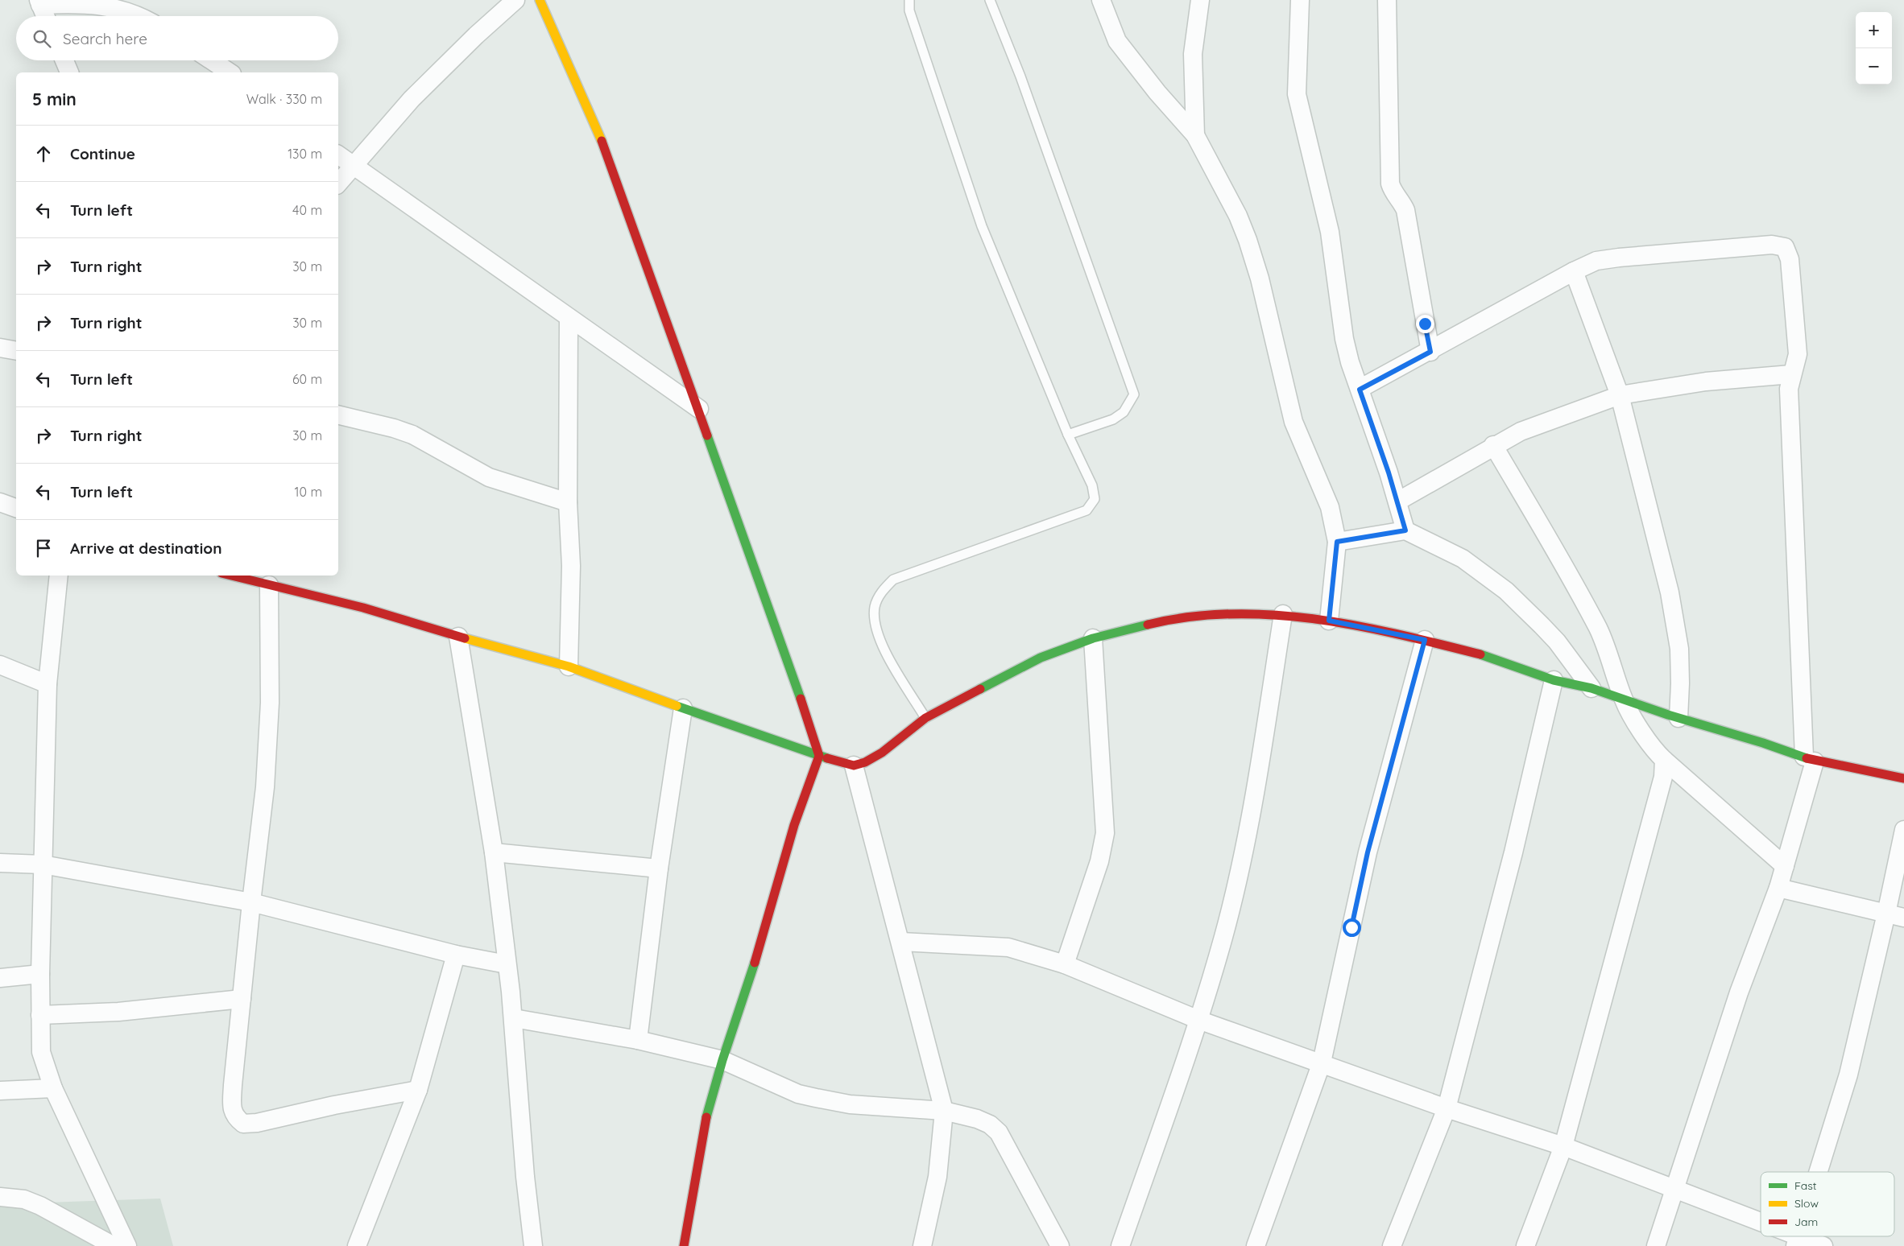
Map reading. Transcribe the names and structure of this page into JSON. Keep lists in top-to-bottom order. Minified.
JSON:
{"legend":["Fast","Slow","Jam"],"page":{"map_buttons":["+","−"],"search":"Search here","heading":["5 min","Walk · 330 m"],"list":[["Continue","130 m"],["Turn left","40 m"],["Turn right","30 m"],["Turn right","30 m"],["Turn left","60 m"],["Turn right","30 m"],["Turn left","10 m"],"Arrive at destination"]}}
